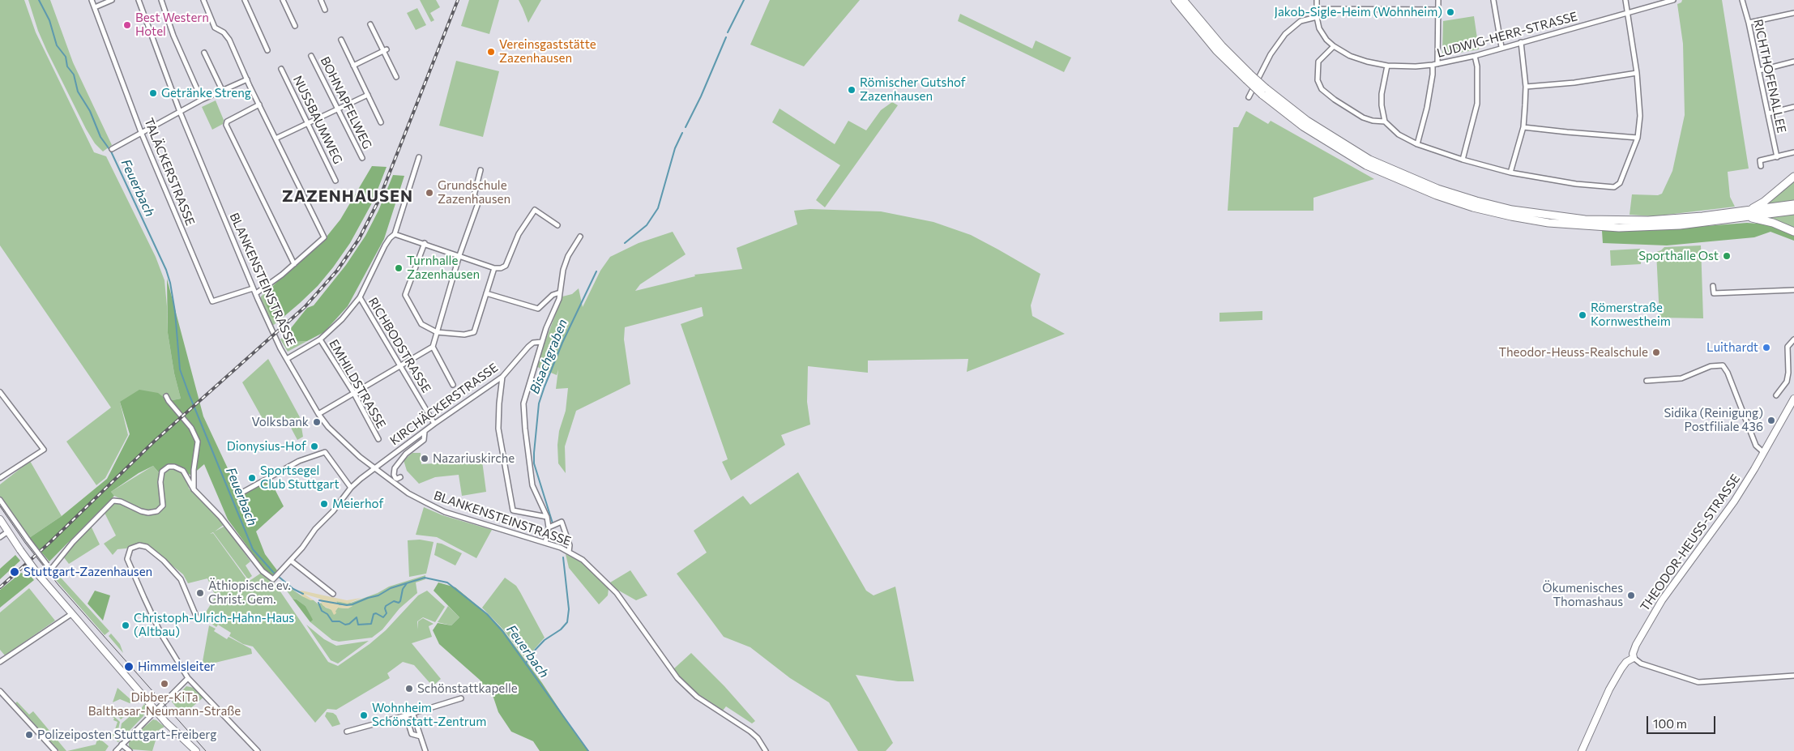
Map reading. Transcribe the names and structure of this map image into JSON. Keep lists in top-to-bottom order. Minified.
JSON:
{"streets":{"street":["LUDWIG-HERR-STRASSE","RICHTHOFENALLEE","BOHNAPFELWEG","NUSSBAUMWEG","TALÄCKERSTRASSE","BLANKENSTEINSTRASSE","RICHBODSTRASSE","EMHILDSTRASSE","KIRCHÄCKERSTRASSE","THEODOR-HEUSS-STRASSE"]},"crossings":[["TALÄCKERSTRASSE","BLANKENSTEINSTRASSE"],["BLANKENSTEINSTRASSE","KIRCHÄCKERSTRASSE"],["RICHBODSTRASSE","KIRCHÄCKERSTRASSE"]],"districts":["ZAZENHAUSEN"],"water":["Feuerbach","Bisachgraben"],"places":["Jakob-Sigle-Heim (Wohnheim)","Best Western Hotel","Vereinsgaststätte Zazenhausen","Römischer Gutshof Zazenhausen","Getränke Streng","Grundschule Zazenhausen","Sporthalle Ost","Turnhalle Zazenhausen","Römerstraße Kornwestheim","Luithardt","Theodor-Heuss-Realschule","Sidika (Reinigung) Postfiliale 436","Volksbank","Dionysius-Hof","Nazariuskirche","Sportsegel Club Stuttgart","Meierhof","Stuttgart-Zazenhausen","Äthiopische ev. Christ. Gem.","Ökumenisches Thomashaus","Christoph-Ulrich-Hahn-Haus (Altbau)","Himmelsleiter","Dibber-KiTa Balthasar-Neumann-Straße","Schönstattkapelle","Wohnheim Schönstatt-Zentrum","Polizeiposten Stuttgart-Freiberg"],"scale_bar":"100 m"}
